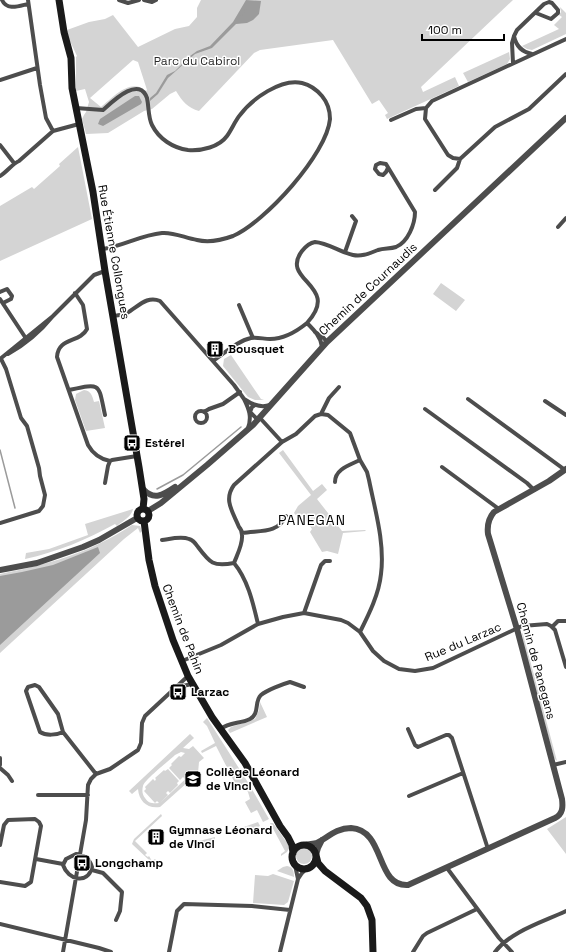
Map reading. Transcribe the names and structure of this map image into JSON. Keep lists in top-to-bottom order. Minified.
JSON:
{"streets":{"main road":["Rue Étienne Collongues","Chemin de Pahin"],"street":["Chemin de Cournaudis","Rue du Larzac","Chemin de Panegans"]},"crossings":[["Rue Étienne Collongues","Chemin de Cournaudis"],["Rue Étienne Collongues","Chemin de Pahin"],["Chemin de Cournaudis","Chemin de Pahin"],["Chemin de Pahin","Rue du Larzac"],["Chemin de Pahin","Chemin de Panegans"],["Rue du Larzac","Chemin de Panegans"]],"districts":["PANEGAN"],"parks":["Parc du Cabirol"],"places":{"building":["Bousquet","Gymnase Léonard de Vinci"],"bus stop":["Estérel","Larzac","Longchamp"],"school or university":["Collège Léonard de Vinci"]},"scale_bar":"100 m"}
